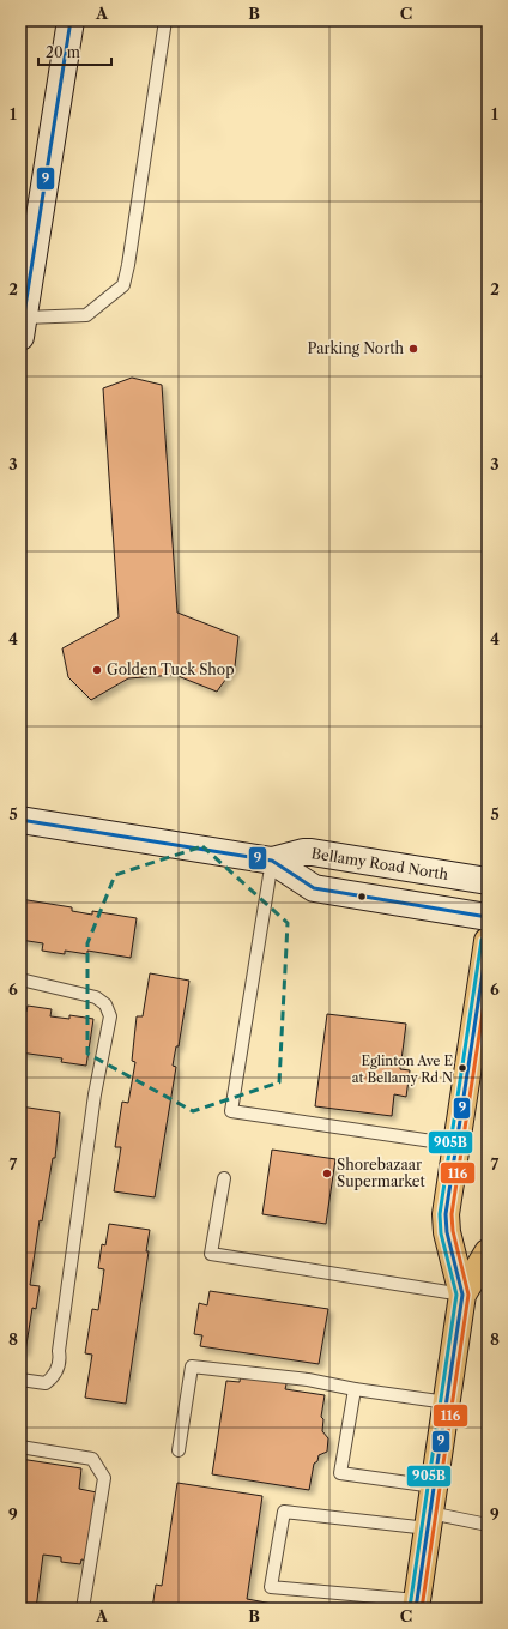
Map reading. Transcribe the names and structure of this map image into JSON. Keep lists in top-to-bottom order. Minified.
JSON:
{"streets":{"street":["Bellamy Road North"]},"places":["Parking North","Golden Tuck Shop","Eglinton Ave E at Bellamy Rd N","Shorebazaar Supermarket"],"lines":["transit line 9","transit line 905B","transit line 116"],"scale_bar":"20 m","grid":{"columns":["A","B","C"],"rows":["1","2","3","4","5","6","7","8","9"]}}
